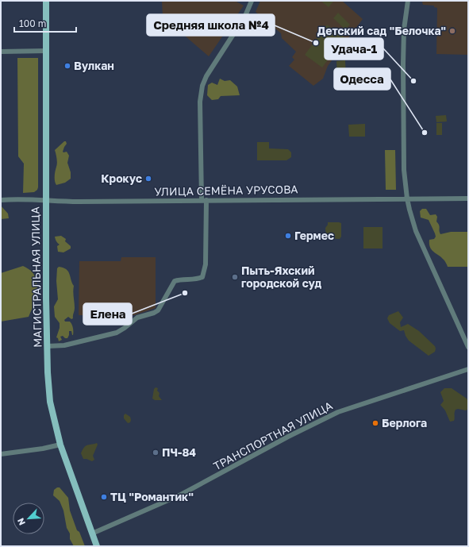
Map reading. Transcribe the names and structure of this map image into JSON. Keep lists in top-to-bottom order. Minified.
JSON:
{"streets":{"main road":["МАГИСТРАЛЬНАЯ УЛИЦА"],"street":["УЛИЦА СЕМЁНА УРУСОВА","ТРАНСПОРТНАЯ УЛИЦА"]},"crossings":[["УЛИЦА СЕМЁНА УРУСОВА","МАГИСТРАЛЬНАЯ УЛИЦА"],["МАГИСТРАЛЬНАЯ УЛИЦА","ТРАНСПОРТНАЯ УЛИЦА"]],"places":["Детский сад \"Белочка\"","Средняя школа №4","Вулкан","Удача-1","Одесса","Крокус","Гермес","Пыть-Яхский городской суд","Елена","Берлога","ПЧ-84","ТЦ \"Романтик\""],"scale_bar":"100 m","north":"bottom left"}
